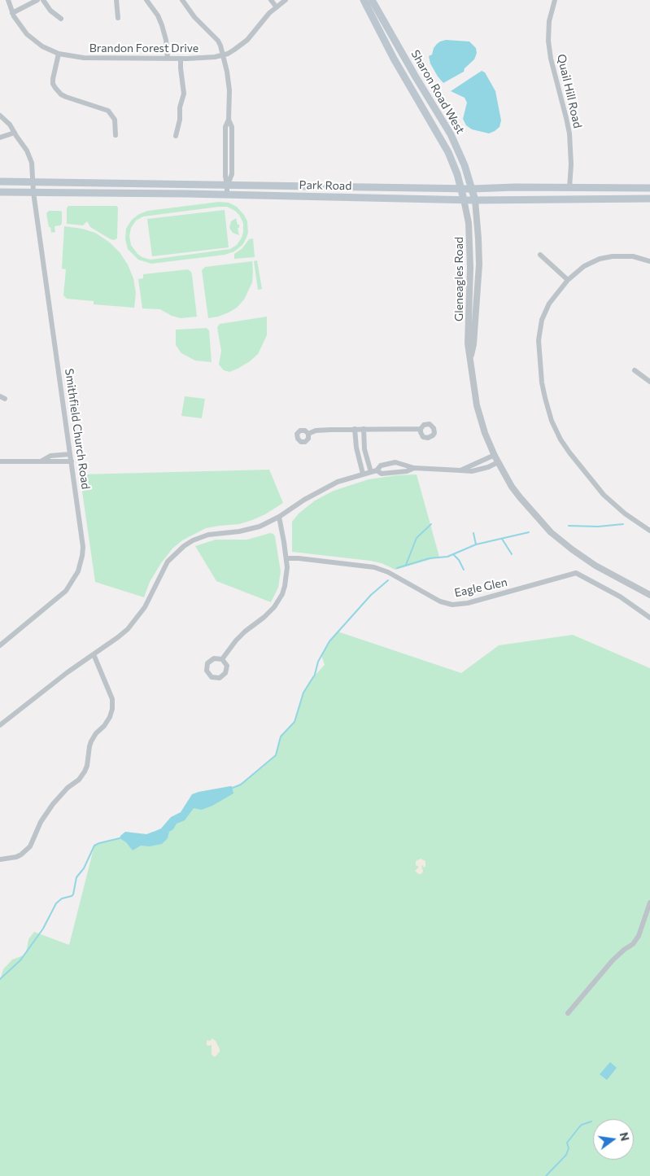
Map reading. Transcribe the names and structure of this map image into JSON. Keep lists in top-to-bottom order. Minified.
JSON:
{"streets":{"main road":["Sharon Road West","Park Road"],"street":["Brandon Forest Drive","Quail Hill Road","Gleneagles Road","Smithfield Church Road","Eagle Glen"]},"crossings":[["Quail Hill Road","Park Road"],["Sharon Road West","Park Road"],["Sharon Road West","Gleneagles Road"],["Park Road","Gleneagles Road"],["Park Road","Smithfield Church Road"]],"north":"right"}
